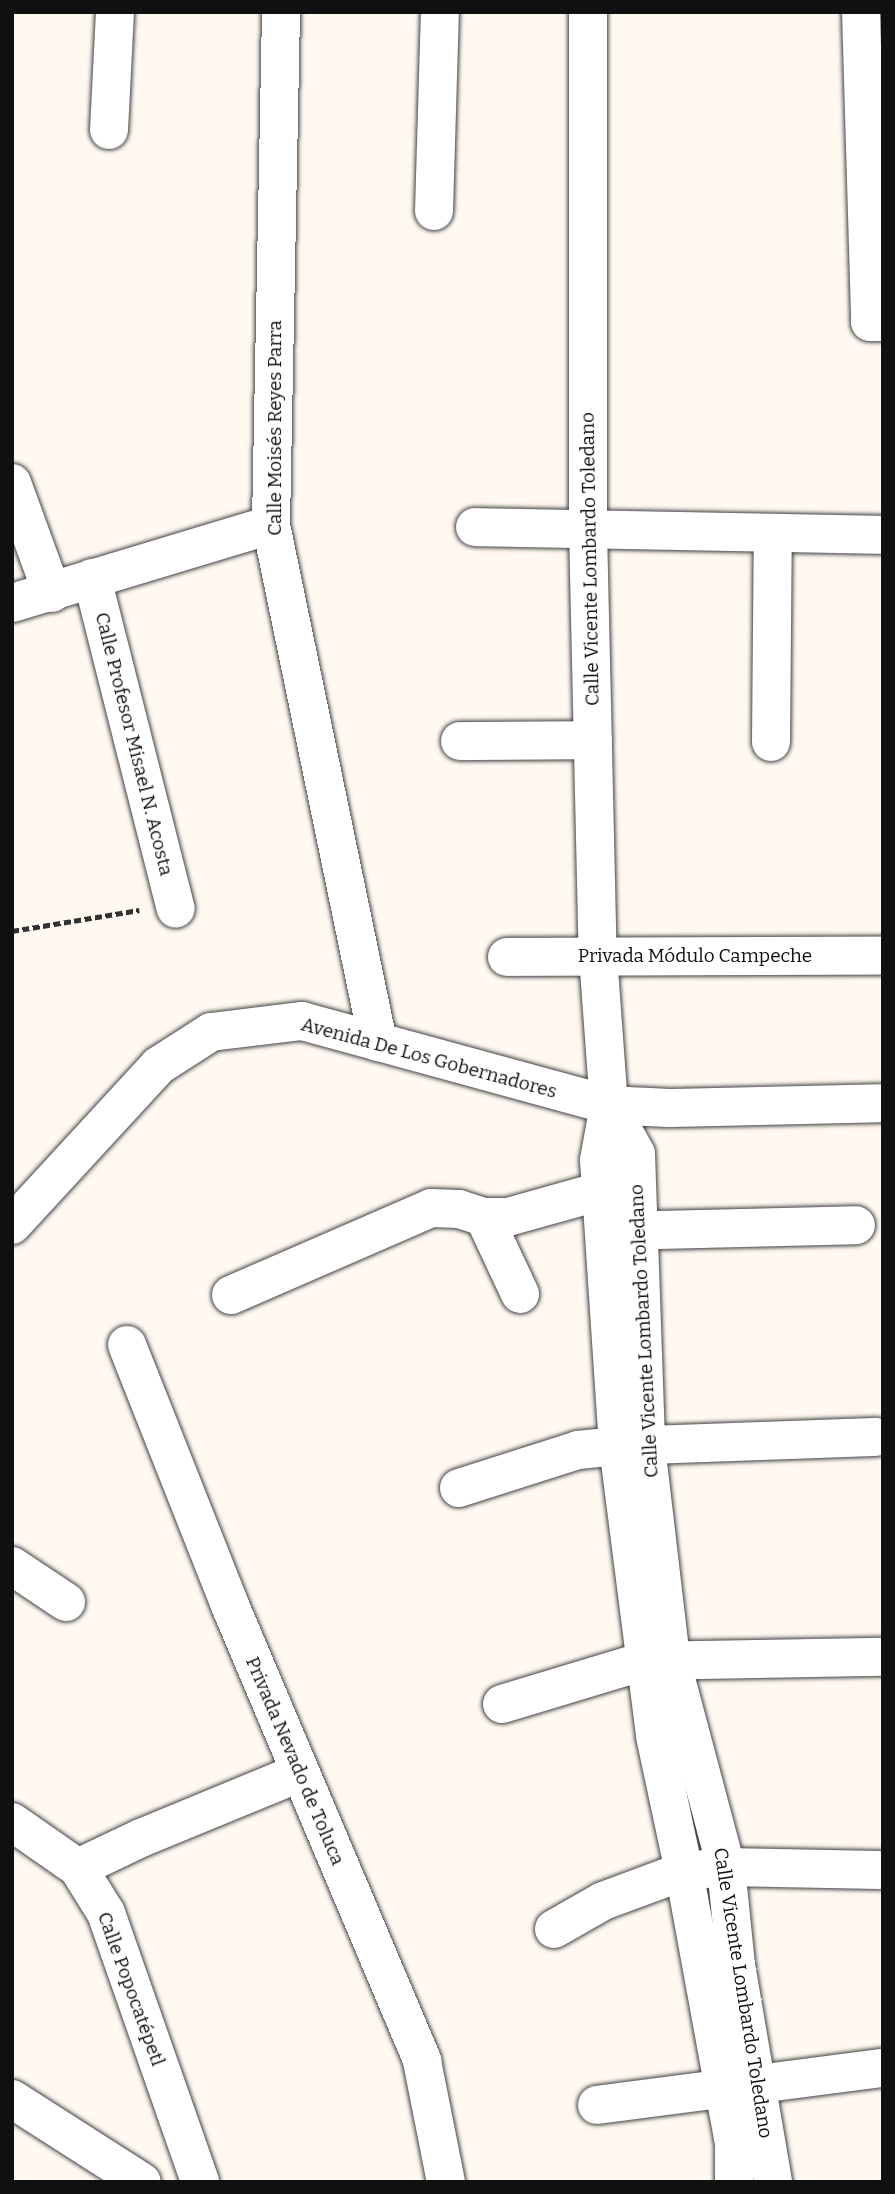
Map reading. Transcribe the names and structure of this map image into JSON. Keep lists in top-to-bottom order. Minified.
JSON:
{"streets":{"street":["Calle Moisés Reyes Parra","Calle Vicente Lombardo Toledano","Calle Profesor Misael N. Acosta","Privada Módulo Campeche","Avenida De Los Gobernadores","Privada Nevado de Toluca","Calle Popocatépetl"]},"crossings":[["Calle Moisés Reyes Parra","Avenida De Los Gobernadores"],["Calle Vicente Lombardo Toledano","Privada Módulo Campeche"],["Calle Vicente Lombardo Toledano","Avenida De Los Gobernadores"]]}
